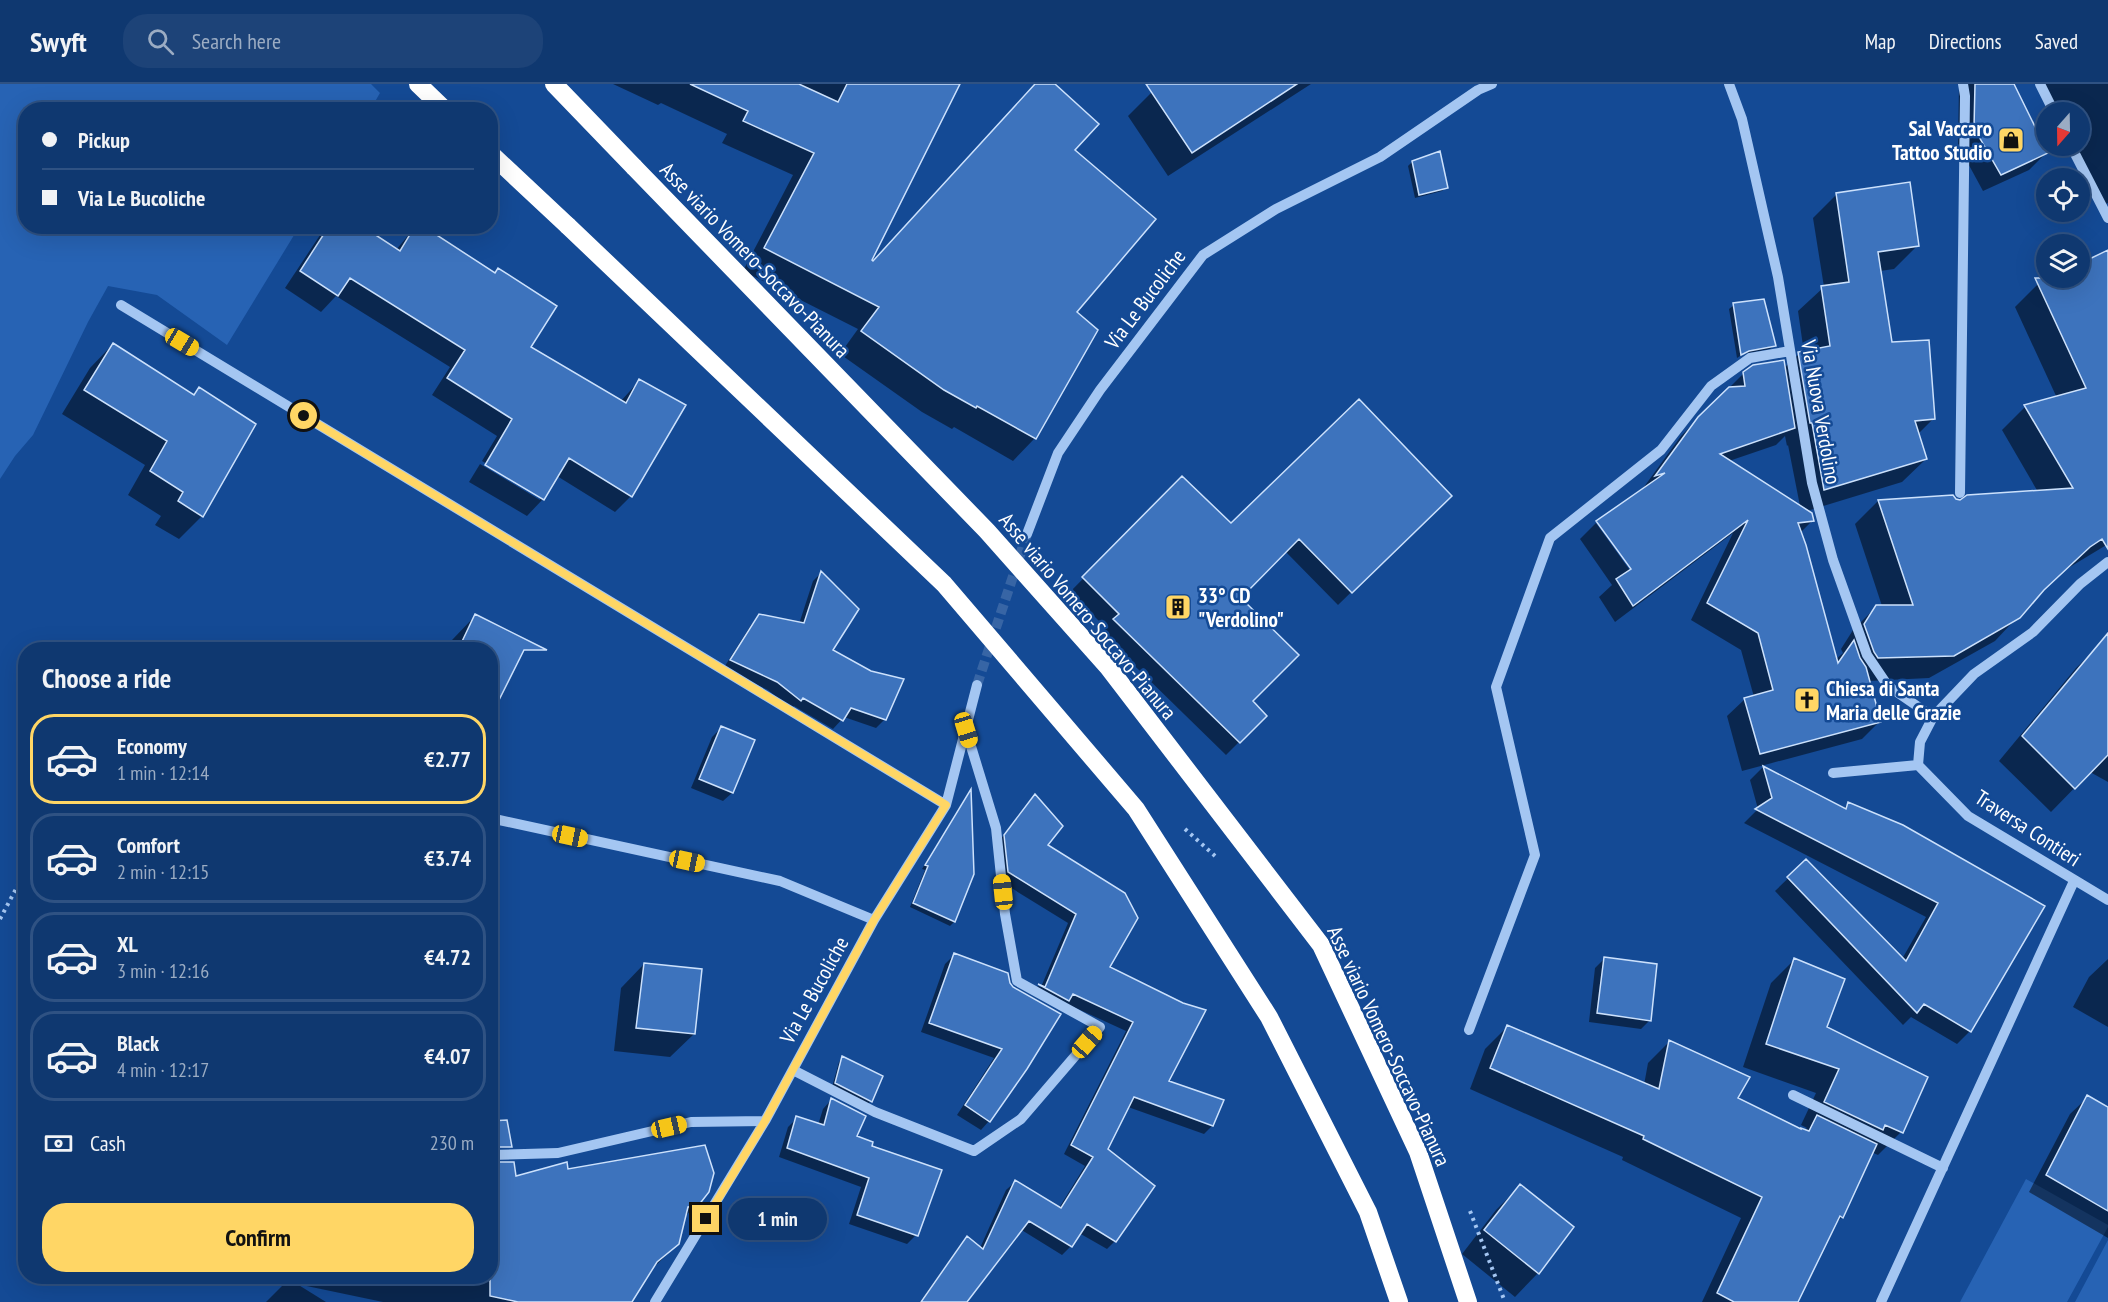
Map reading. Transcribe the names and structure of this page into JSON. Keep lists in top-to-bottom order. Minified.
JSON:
{"streets":{"highway":["Asse viario Vomero-Soccavo-Pianura"],"street":["Via Le Bucoliche","Via Nuova Verdolino","Traversa Contieri"]},"places":{"shop":["Sal Vaccaro Tattoo Studio"],"building":["33° CD \"Verdolino\""],"church":["Chiesa di Santa Maria delle Grazie"]},"north":"bottom","page":{"header":"Swyft","search":"Search here","nav":["Map","Directions","Saved"],"banner":["Pickup","Via Le Bucoliche"],"heading":"Choose a ride","list":[{"name":"Economy","note":"1 min · 12:14","value":"€2.77"},{"name":"Comfort","note":"2 min · 12:15","value":"€3.74"},{"name":"XL","note":"3 min · 12:16","value":"€4.72"},{"name":"Black","note":"4 min · 12:17","value":"€4.07"}],"pay":["Cash","230 m"],"buttons":"Confirm","bubble":"1 min"}}
